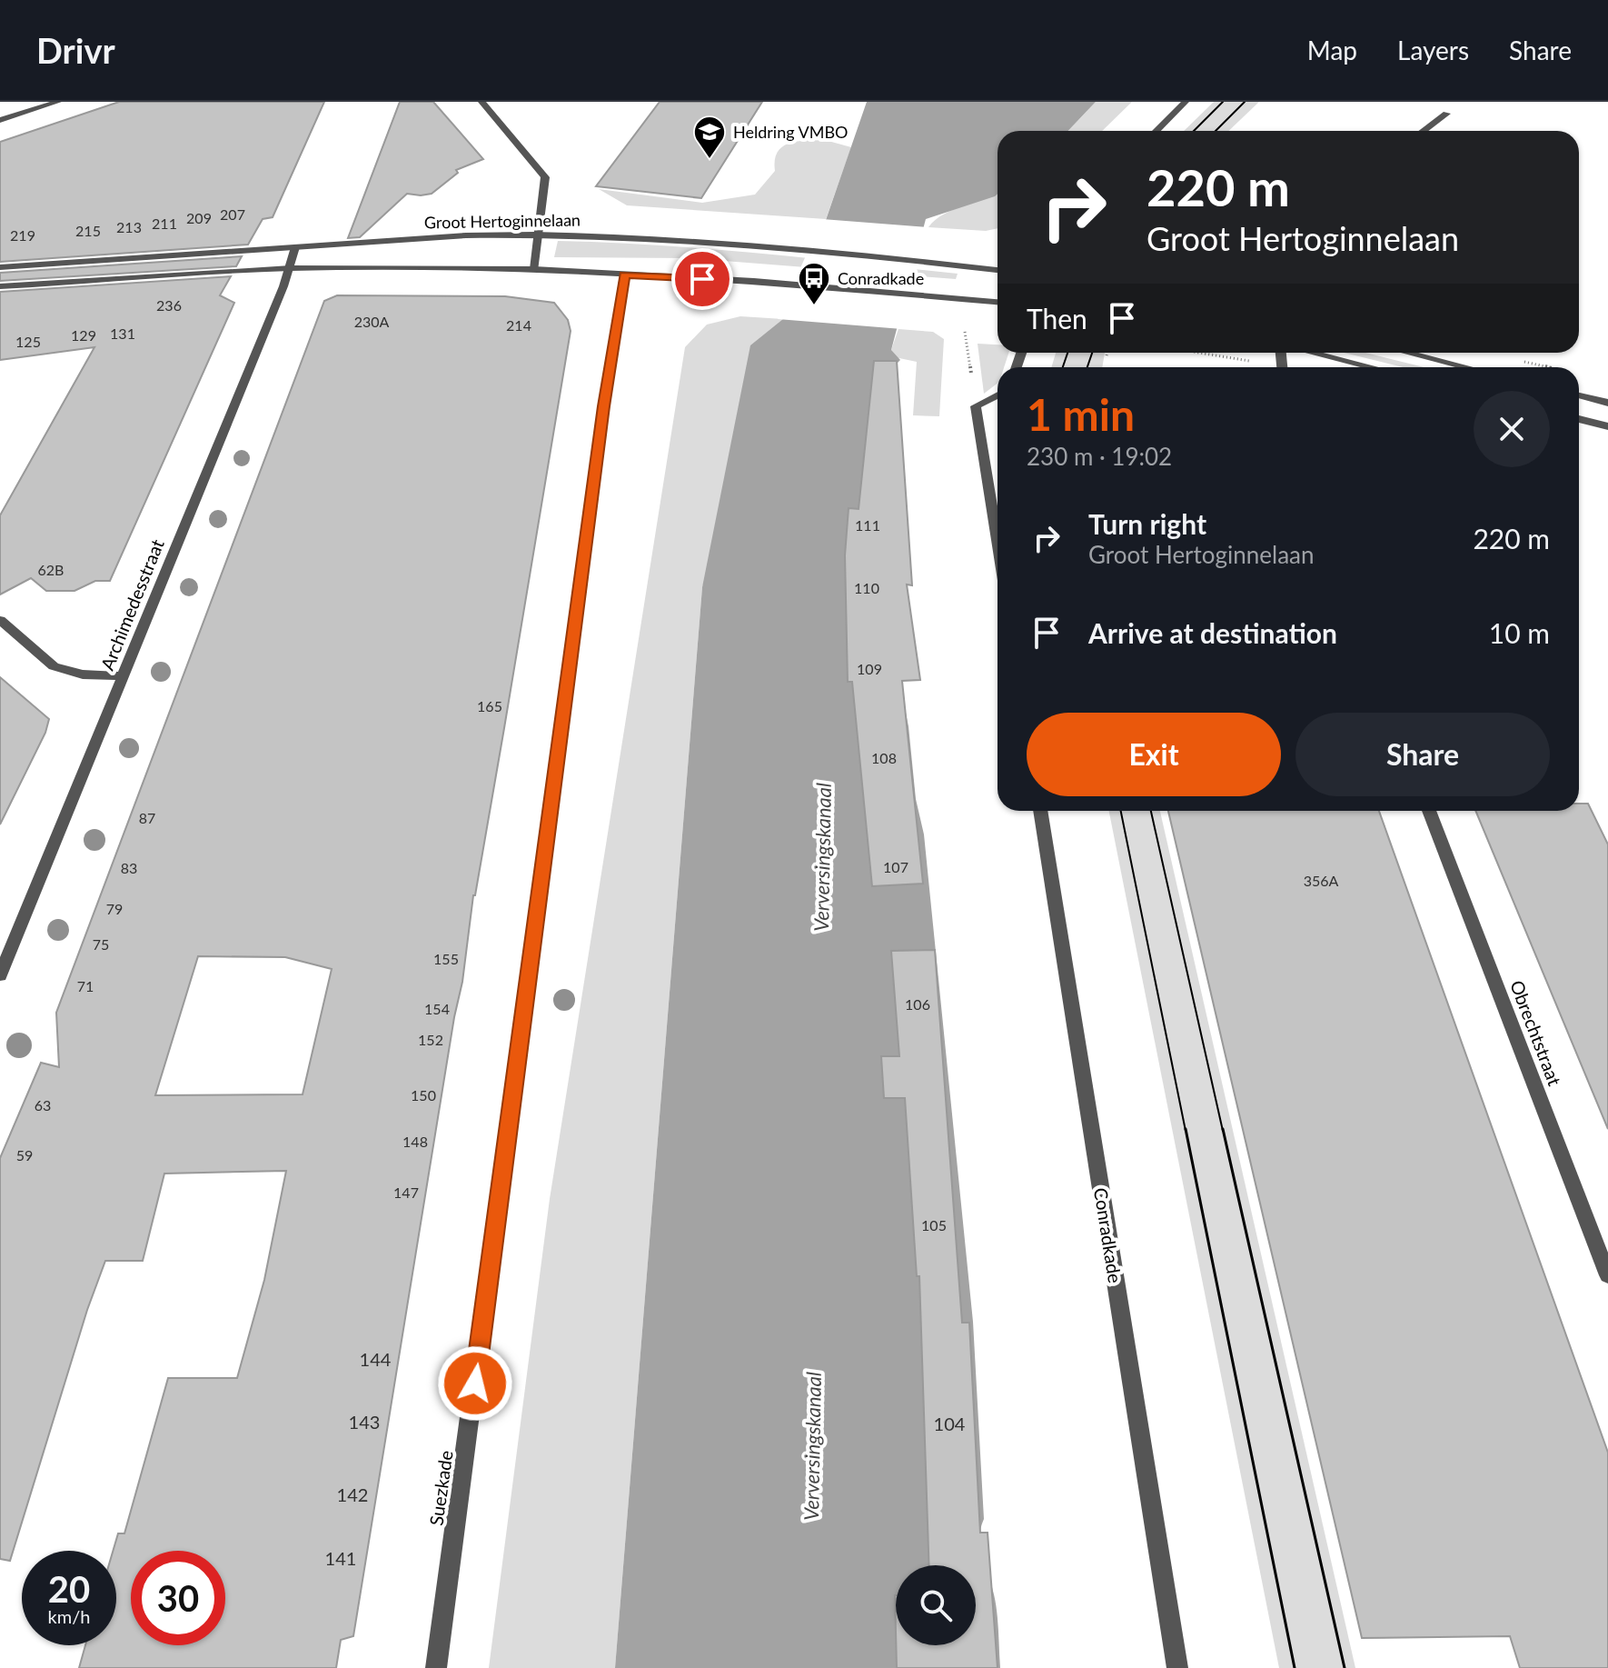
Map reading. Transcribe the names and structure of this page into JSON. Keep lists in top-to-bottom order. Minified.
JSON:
{"streets":{"street":["Groot Hertoginnelaan","Archimedesstraat","Obrechtstraat","Conradkade","Suezkade"]},"crossings":[["Groot Hertoginnelaan","Archimedesstraat"]],"water":["Verversingskanaal"],"places":{"school or university":["Heldring VMBO"],"bus stop":["Conradkade"]},"house_numbers":["207","209","211","213","215","219","236","230A","214","131","129","125","111","62B","110","109","165","108","87","107","83","356A","79","75","155","71","106","154","152","150","63","148","59","147","105","144","143","104","142","141"],"page":{"header":"Drivr","nav":["Map","Layers","Share"],"turn":["220 m","Groot Hertoginnelaan"],"then":"Then","heading":["1 min","230 m · 19:02"],"list":[{"name":"Turn right","note":"Groot Hertoginnelaan","value":"220 m"},{"name":"Arrive at destination","value":"10 m"}],"buttons":["Exit","Share"],"speed":"20 km/h","limit":"30"}}
